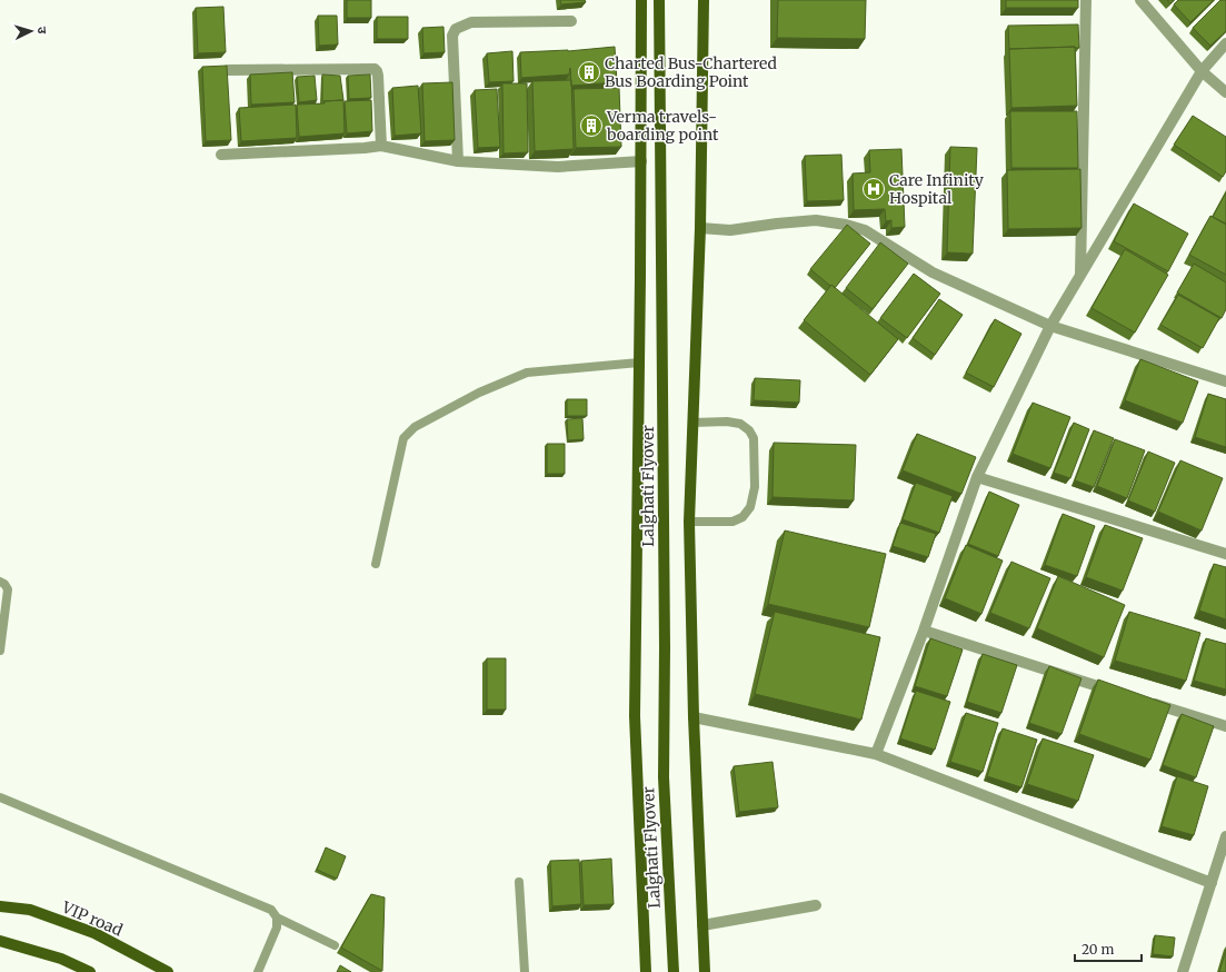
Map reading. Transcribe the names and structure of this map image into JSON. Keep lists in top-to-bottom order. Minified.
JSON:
{"streets":{"main road":["Lalghati Flyover","VIP road"]},"places":{"building":["Charted Bus-Chartered Bus Boarding Point","Verma travels- boarding point"],"hospital":["Care Infinity Hospital"]},"scale_bar":"20 m","north":"right"}
